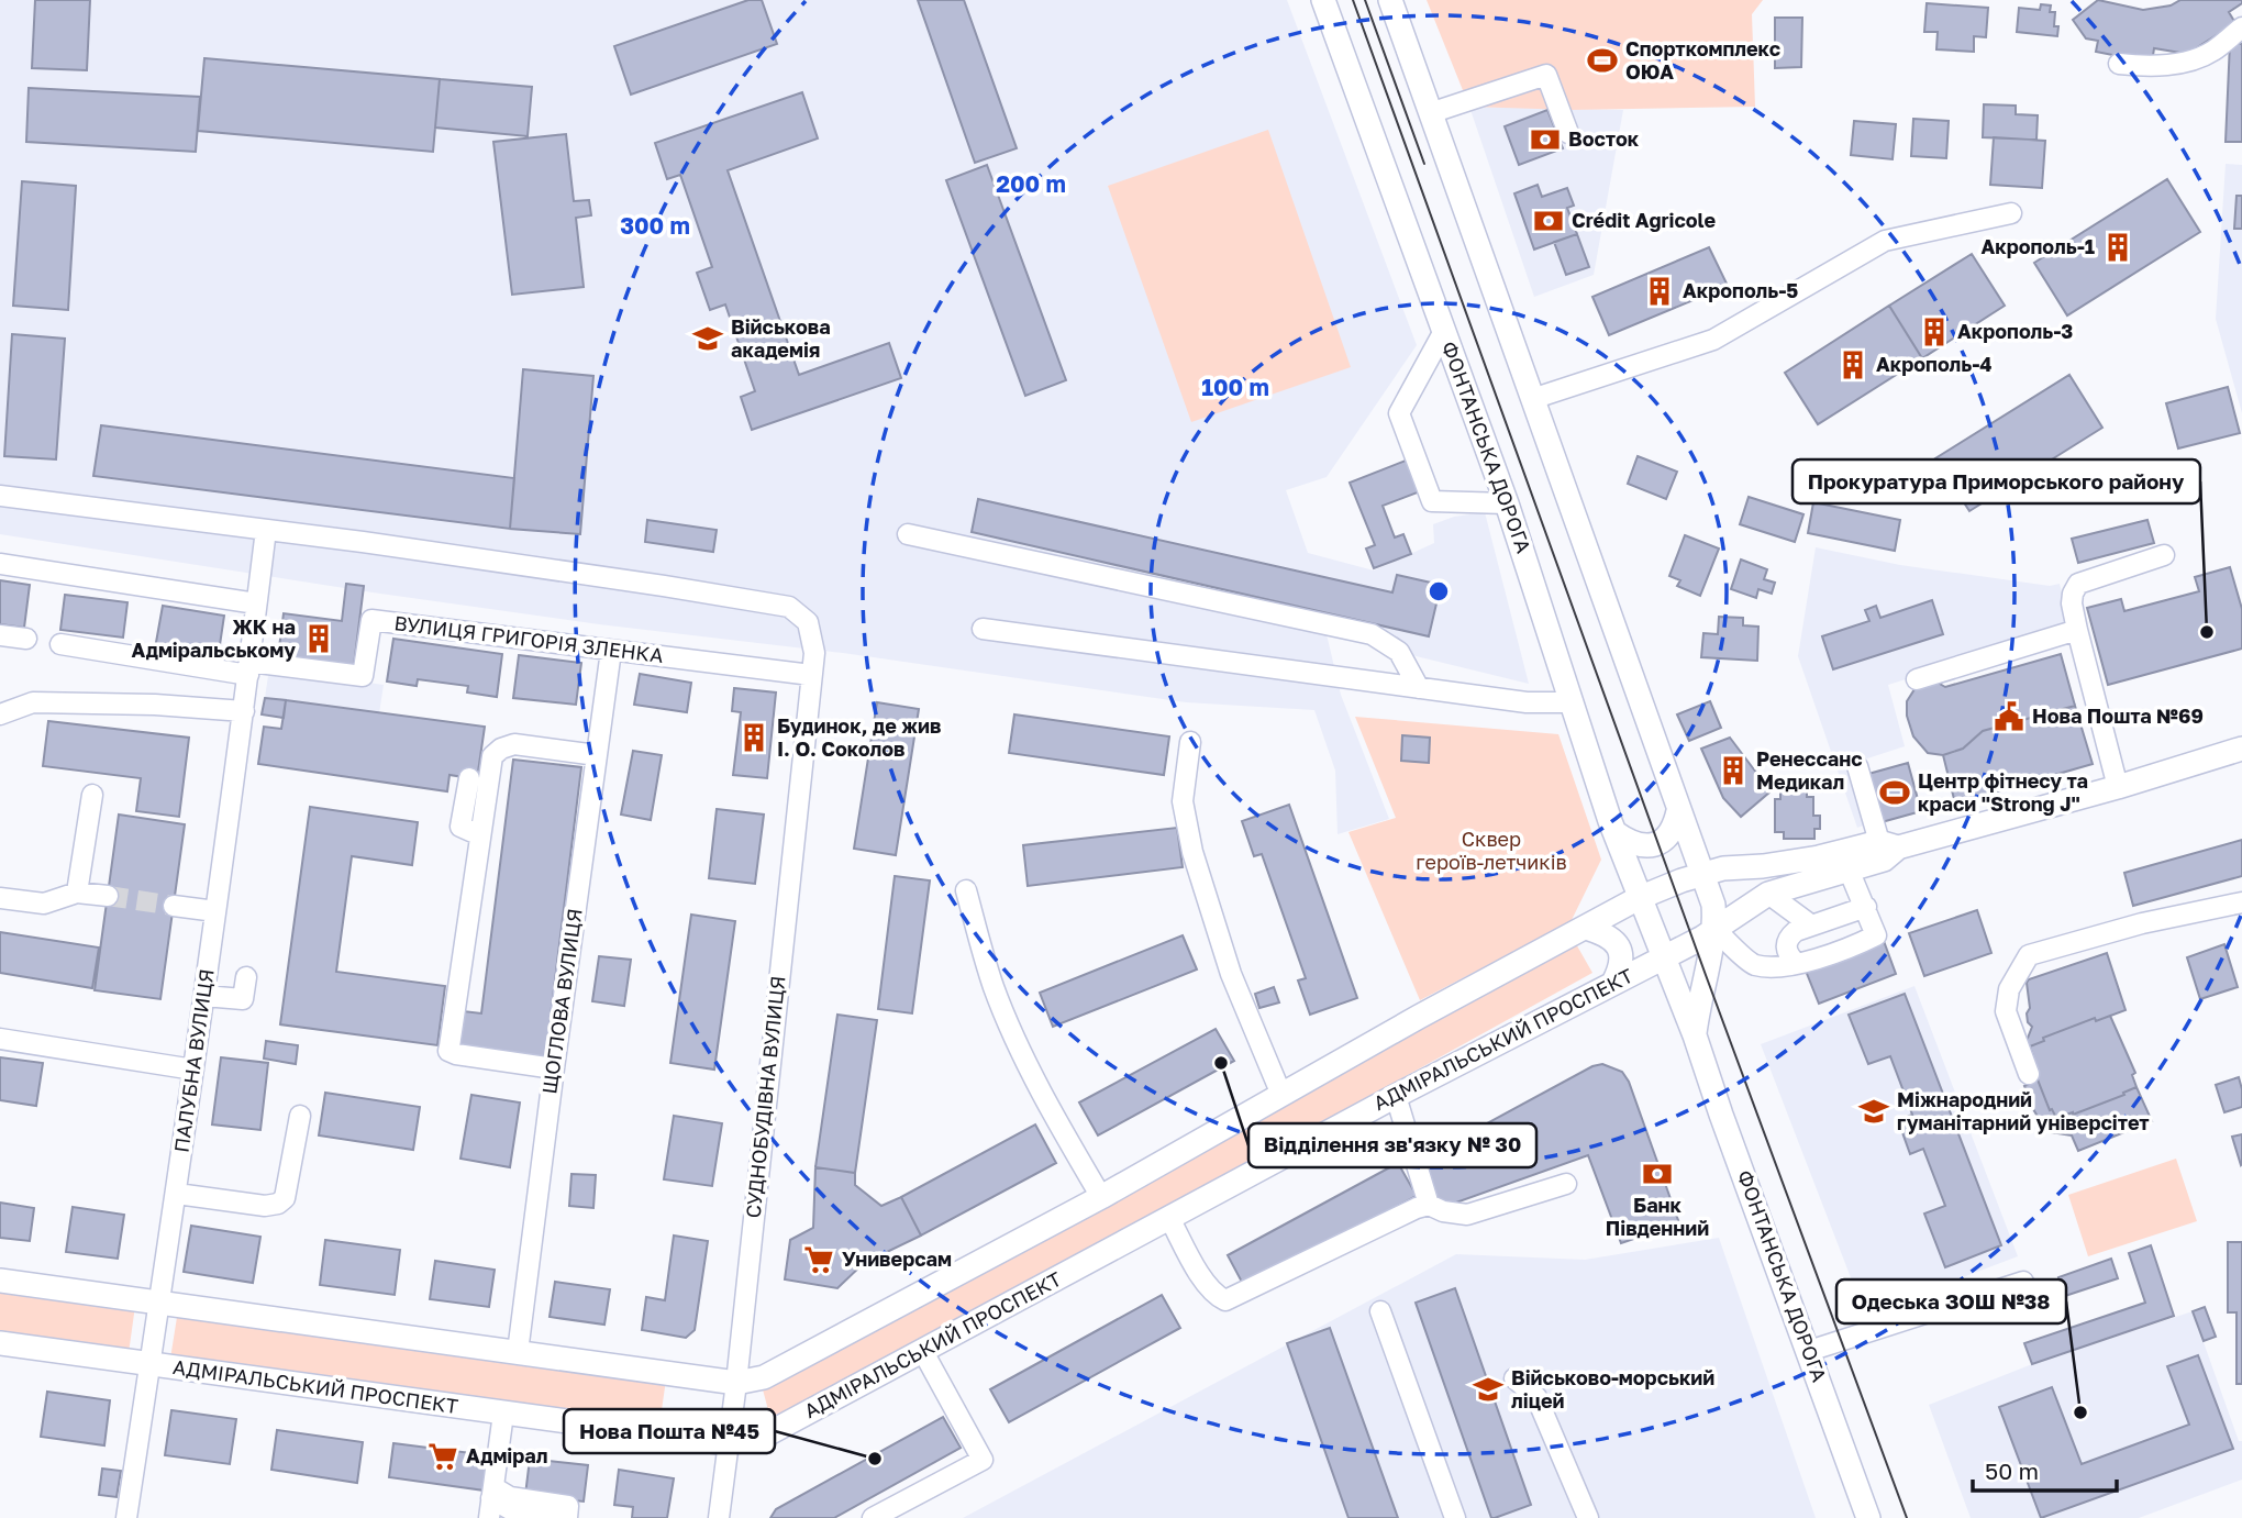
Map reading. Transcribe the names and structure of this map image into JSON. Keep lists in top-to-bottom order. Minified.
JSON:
{"streets":{"main road":["ФОНТАНСЬКА ДОРОГА","АДМІРАЛЬСЬКИЙ ПРОСПЕКТ"],"street":["ВУЛИЦЯ ГРИГОРІЯ ЗЛЕНКА","ЩОГЛОВА ВУЛИЦЯ","ПАЛУБНА ВУЛИЦЯ","СУДНОБУДІВНА ВУЛИЦЯ"]},"crossings":[["ФОНТАНСЬКА ДОРОГА","АДМІРАЛЬСЬКИЙ ПРОСПЕКТ"],["ВУЛИЦЯ ГРИГОРІЯ ЗЛЕНКА","ЩОГЛОВА ВУЛИЦЯ"],["ВУЛИЦЯ ГРИГОРІЯ ЗЛЕНКА","ПАЛУБНА ВУЛИЦЯ"],["ВУЛИЦЯ ГРИГОРІЯ ЗЛЕНКА","СУДНОБУДІВНА ВУЛИЦЯ"],["АДМІРАЛЬСЬКИЙ ПРОСПЕКТ","ПАЛУБНА ВУЛИЦЯ"],["АДМІРАЛЬСЬКИЙ ПРОСПЕКТ","СУДНОБУДІВНА ВУЛИЦЯ"],["ПАЛУБНА ВУЛИЦЯ","СУДНОБУДІВНА ВУЛИЦЯ"]],"parks":["Сквер героїв-летчиків"],"places":{"sports":["Спорткомплекс ОЮА","Центр фітнесу та краси \"Strong J\""],"bank":["Восток","Crédit Agricole","Банк Південний"],"building":["Акрополь-1","Акрополь-5","Акрополь-3","Акрополь-4","ЖК на Адміральському","Будинок, де жив І. О. Соколов","Ренессанс Медикал"],"school or university":["Військова академія","Міжнародний гуманітарний універсітет","Військово-морський ліцей"],"other":["Прокуратура Приморського району","Відділення зв'язку № 30","Одеська ЗОШ №38","Нова Пошта №45"],"public building":["Нова Пошта №69"],"supermarket":["Универсам","Адмірал"]},"scale_bar":"50 m","rings":["200 m","300 m","100 m"]}
